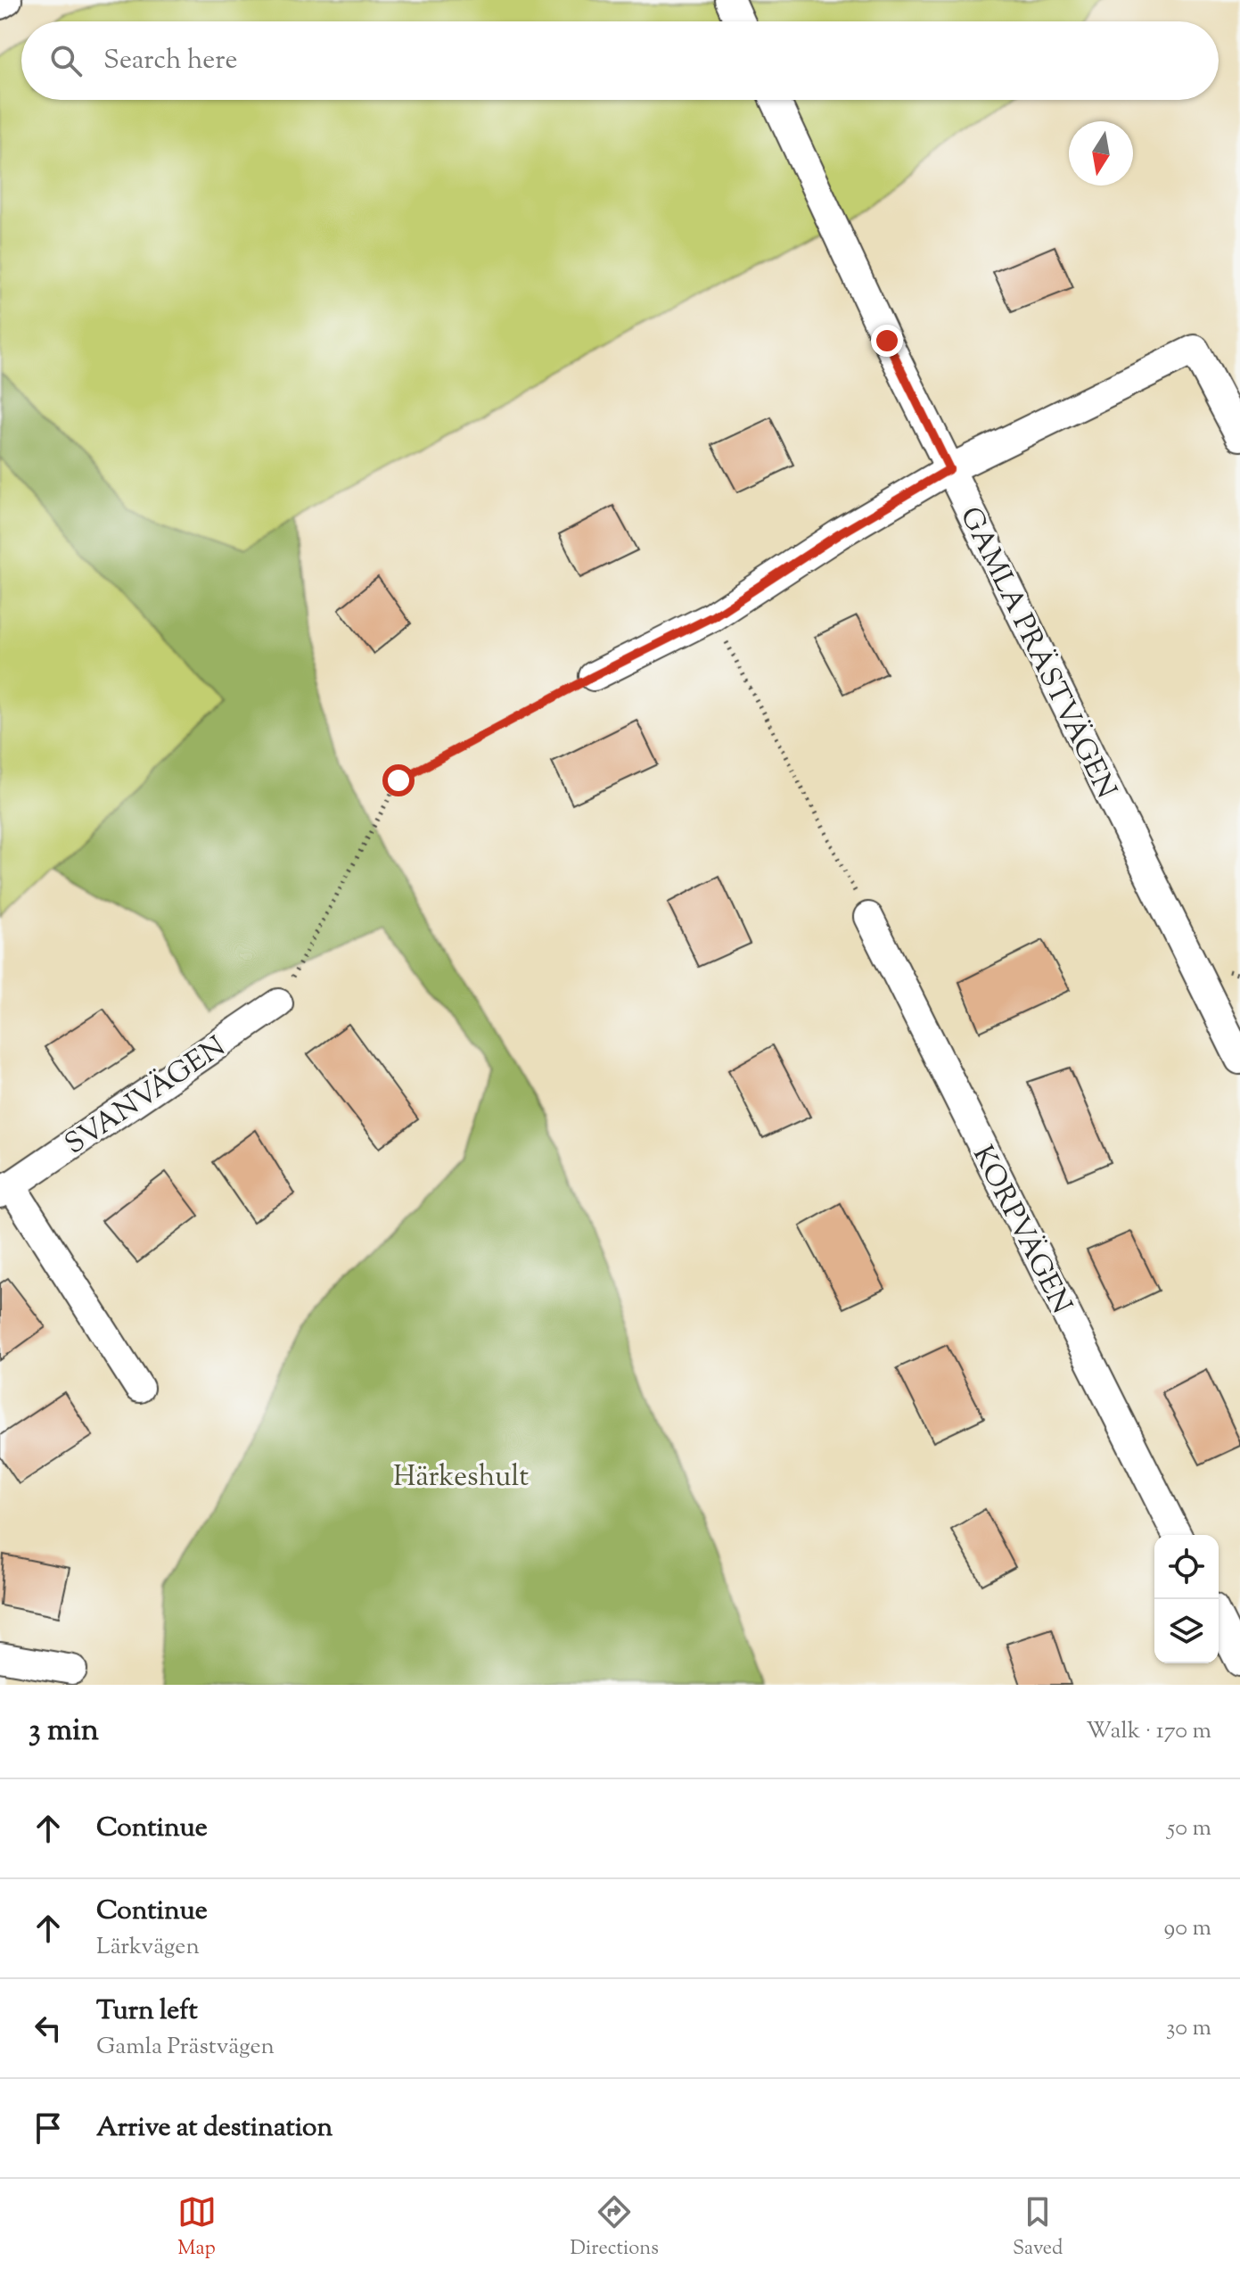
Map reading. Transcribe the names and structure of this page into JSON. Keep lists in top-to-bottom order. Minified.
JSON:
{"streets":{"street":["GAMLA PRÄSTVÄGEN","SVANVÄGEN","KORPVÄGEN"]},"parks":["Härkeshult"],"north":"bottom","page":{"search":"Search here","heading":["3 min","Walk · 170 m"],"list":[["Continue","50 m"],["Continue","Lärkvägen","90 m"],["Turn left","Gamla Prästvägen","30 m"],"Arrive at destination"],"nav":["Map","Directions","Saved"]}}
